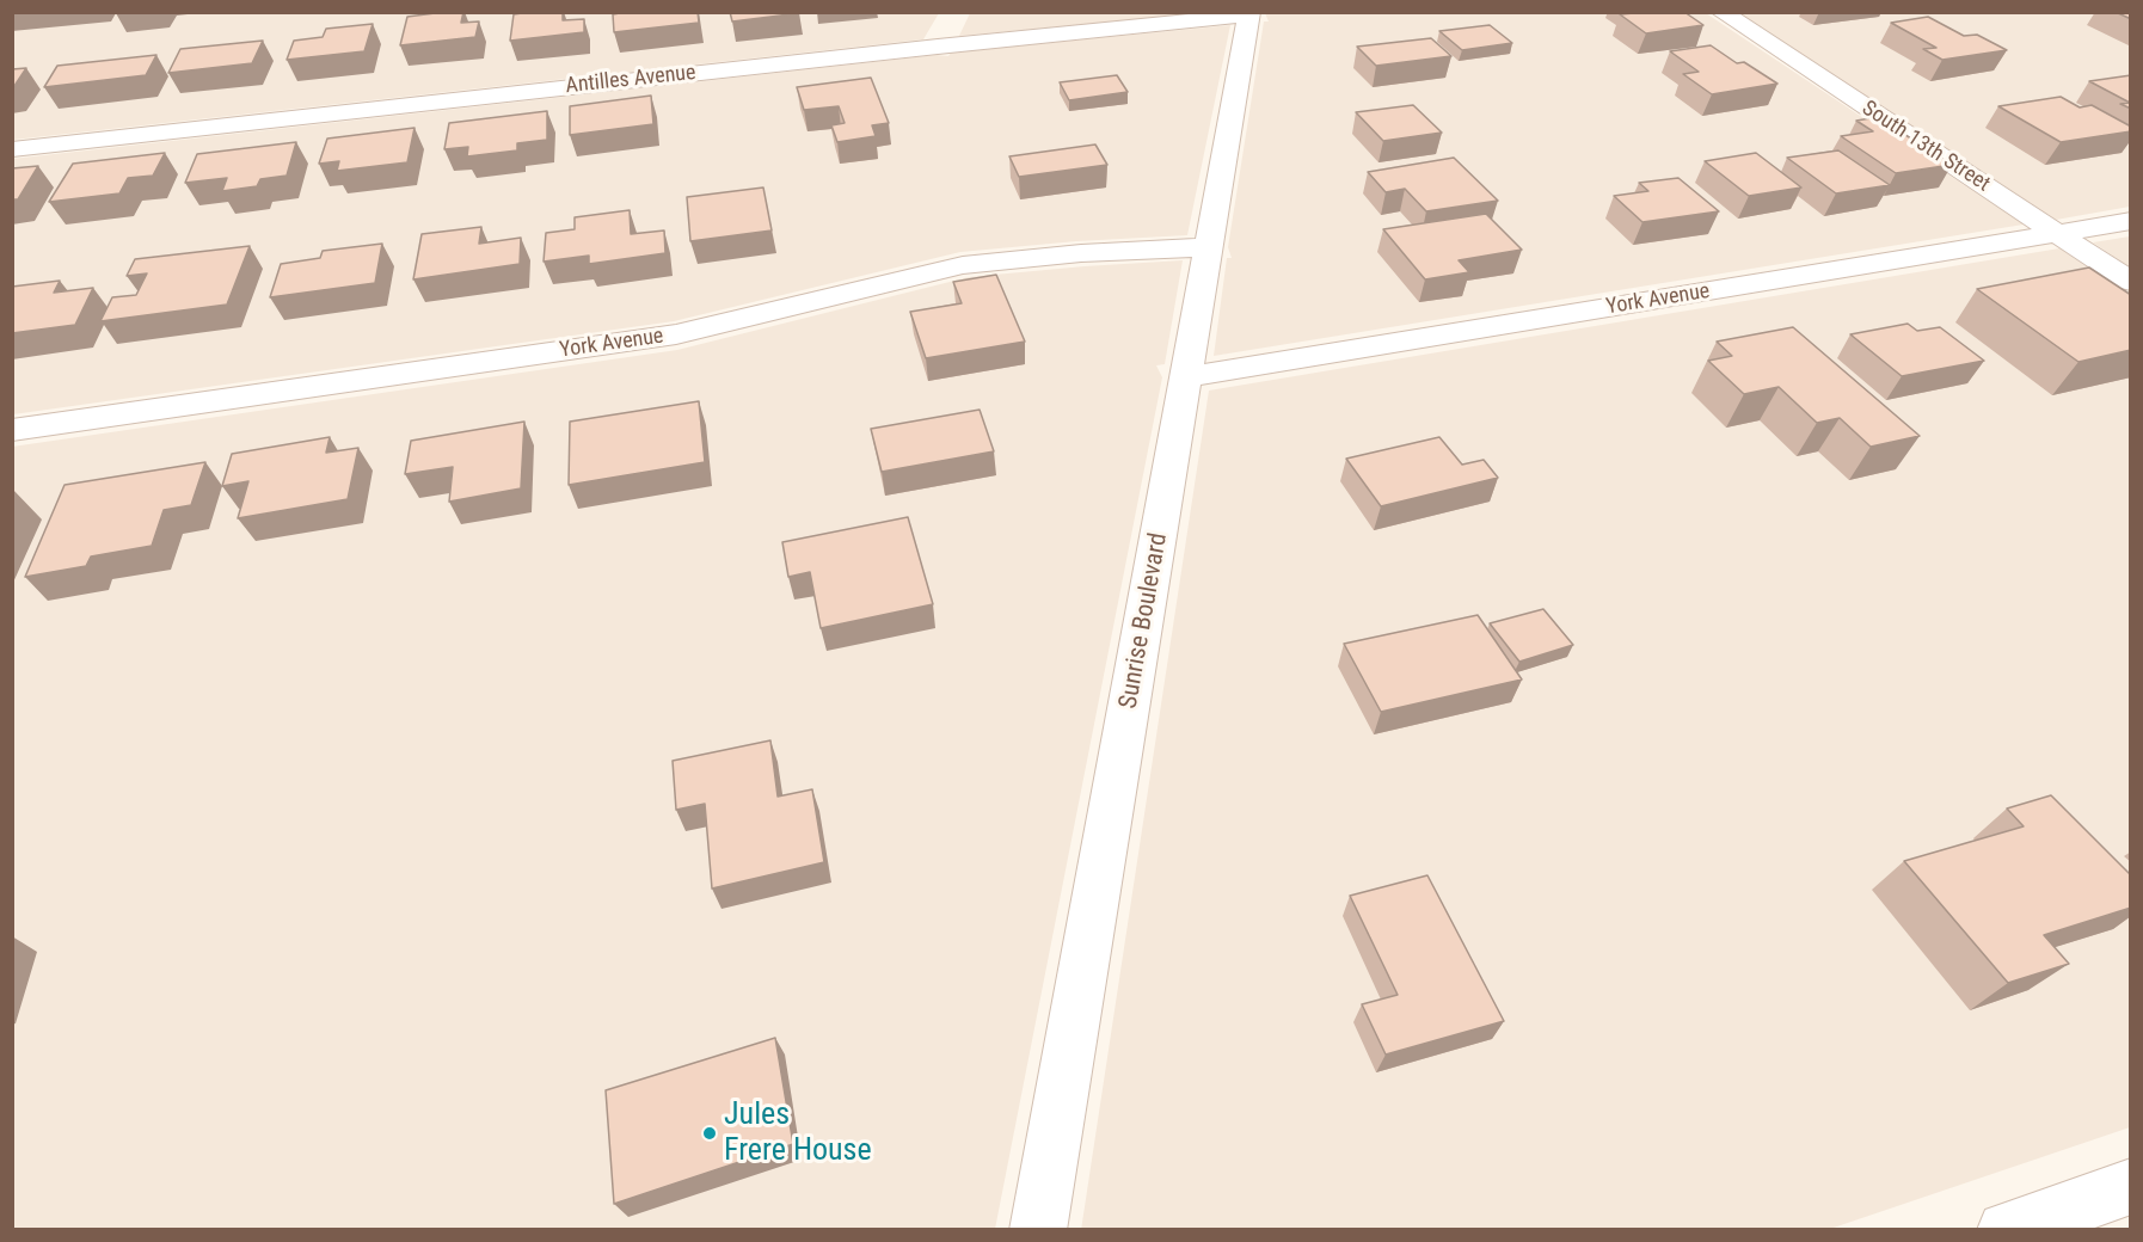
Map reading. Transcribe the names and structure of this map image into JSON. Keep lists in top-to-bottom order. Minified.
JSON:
{"streets":{"street":["Antilles Avenue","South 13th Street","York Avenue","Sunrise Boulevard"]},"crossings":[["Antilles Avenue","Sunrise Boulevard"],["South 13th Street","York Avenue"],["York Avenue","Sunrise Boulevard"]],"places":["Jules Frere House"]}
